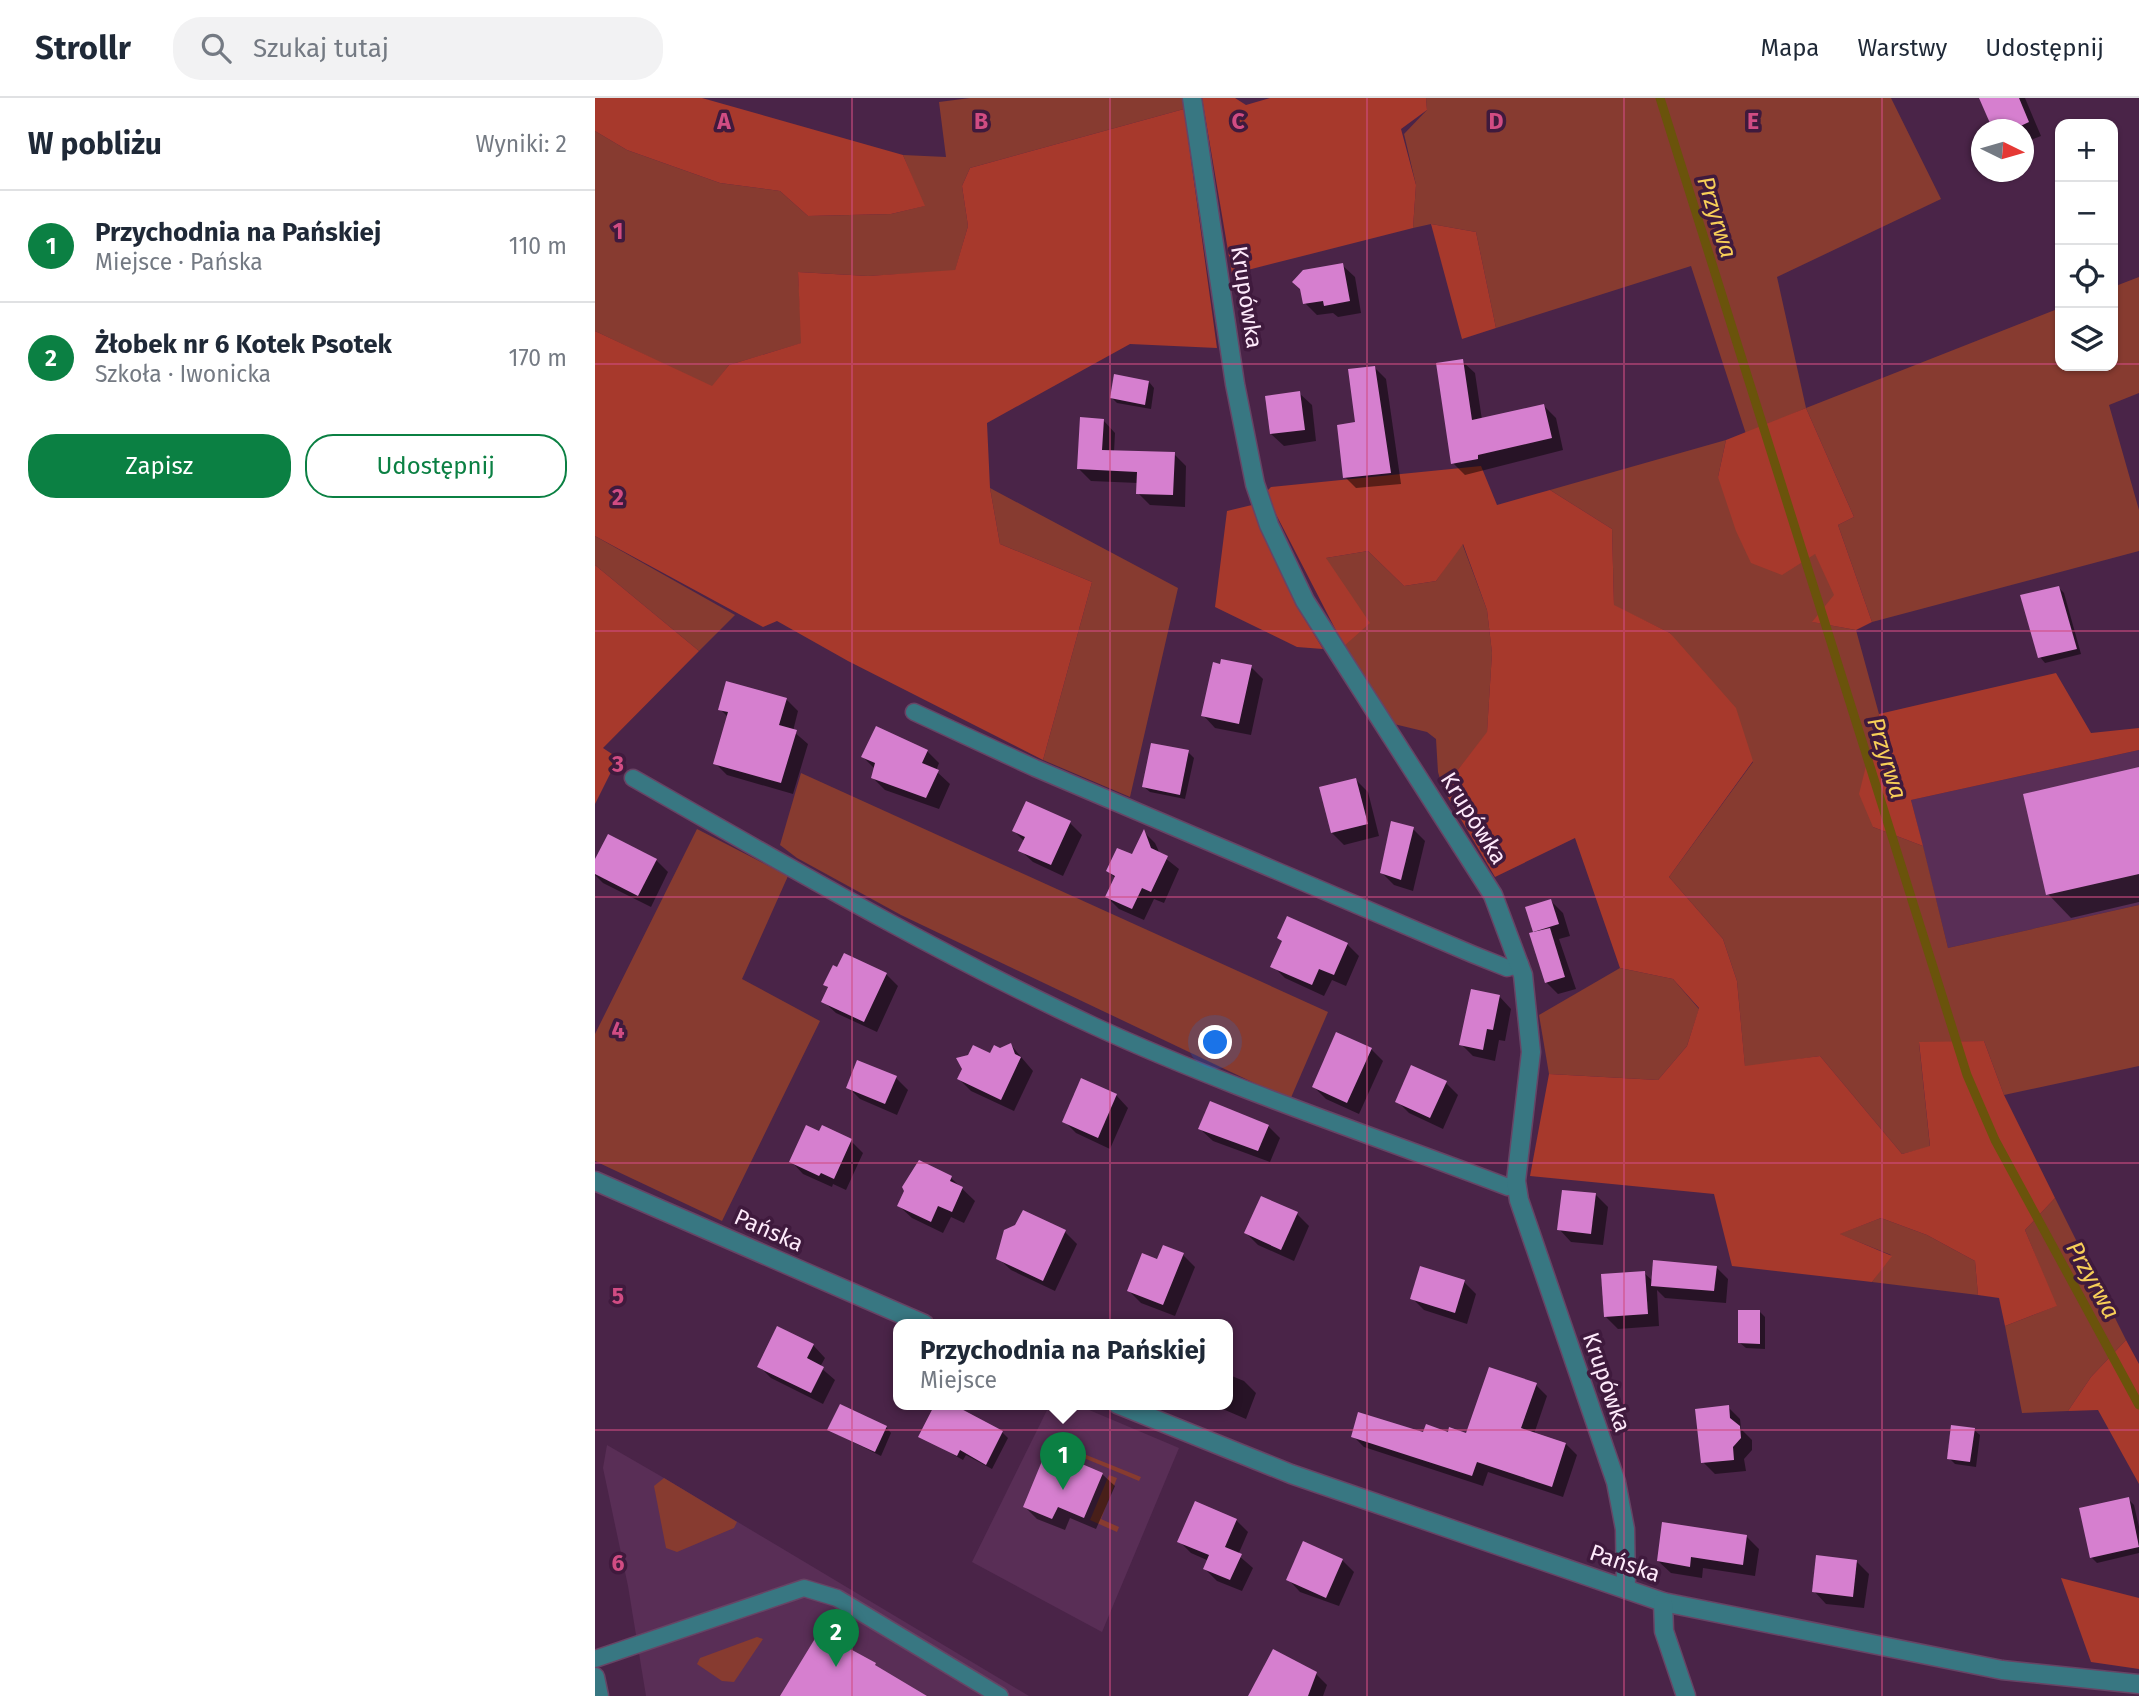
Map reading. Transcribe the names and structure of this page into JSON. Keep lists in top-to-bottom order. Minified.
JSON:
{"streets":{"street":["Krupówka","Pańska"]},"crossings":[["Krupówka","Pańska"]],"water":["Przyrwa"],"north":"right","page":{"header":"Strollr","search":"Szukaj tutaj","nav":["Mapa","Warstwy","Udostępnij"],"heading":["W pobliżu","Wyniki: 2"],"map_buttons":["+","−"],"list":[{"mark":"1","name":"Przychodnia na Pańskiej","note":"Miejsce · Pańska","value":"110 m"},{"mark":"2","name":"Żłobek nr 6 Kotek Psotek","note":"Szkoła · Iwonicka","value":"170 m"}],"buttons":["Zapisz","Udostępnij"],"popup":["Przychodnia na Pańskiej","Miejsce"],"pins":["1","2"]},"grid":{"columns":["A","B","C","D","E"],"rows":["1","2","3","4","5","6"]}}
